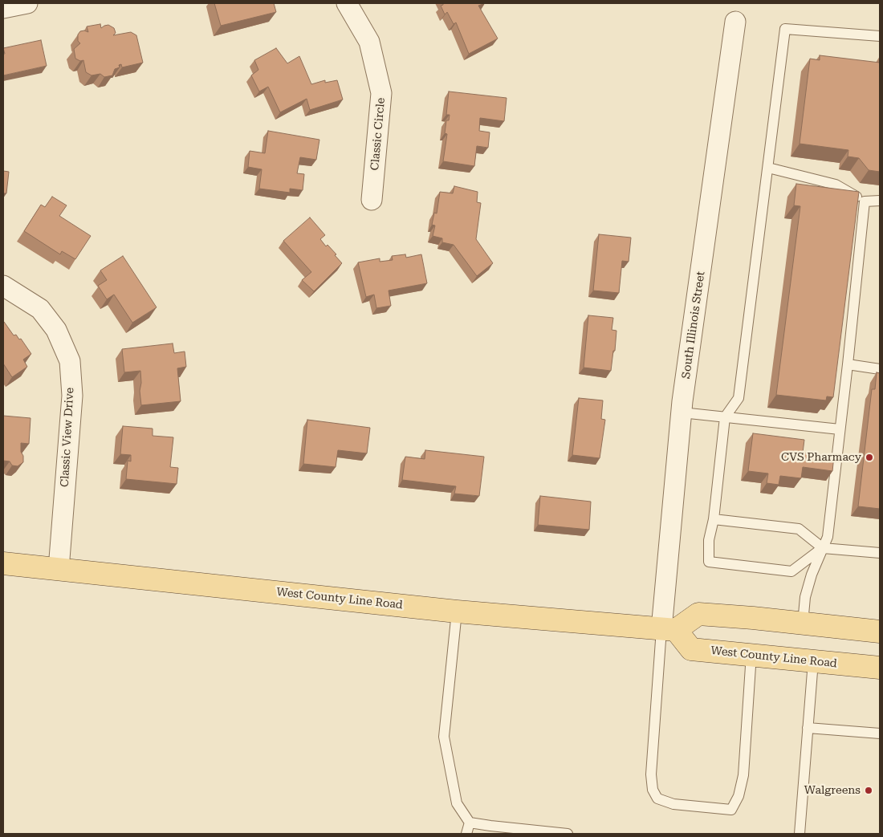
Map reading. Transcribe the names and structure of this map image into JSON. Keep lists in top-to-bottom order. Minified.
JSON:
{"streets":{"main road":["West County Line Road"],"street":["Classic Circle","South Illinois Street","Classic View Drive"]},"crossings":[["South Illinois Street","West County Line Road"],["Classic View Drive","West County Line Road"]],"places":["CVS Pharmacy","Walgreens"]}
